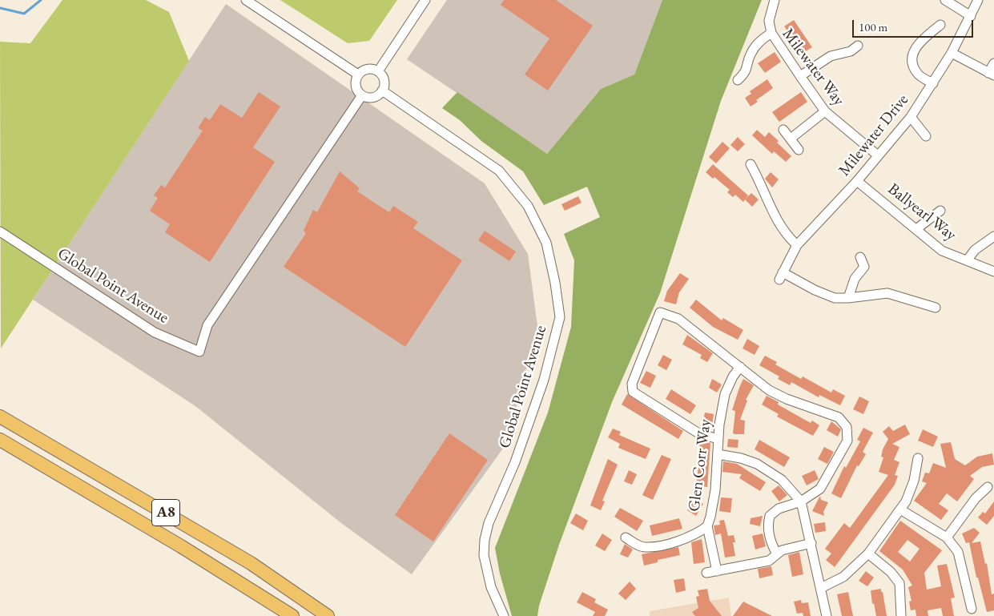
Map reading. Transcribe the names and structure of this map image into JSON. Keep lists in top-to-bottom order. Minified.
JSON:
{"streets":{"highway":["A8"],"street":["Milewater Way","Milewater Drive","Ballyearl Way","Global Point Avenue","Glen Corr Way"]},"crossings":[["Milewater Way","Milewater Drive"],["Milewater Drive","Ballyearl Way"]],"scale_bar":"100 m"}
